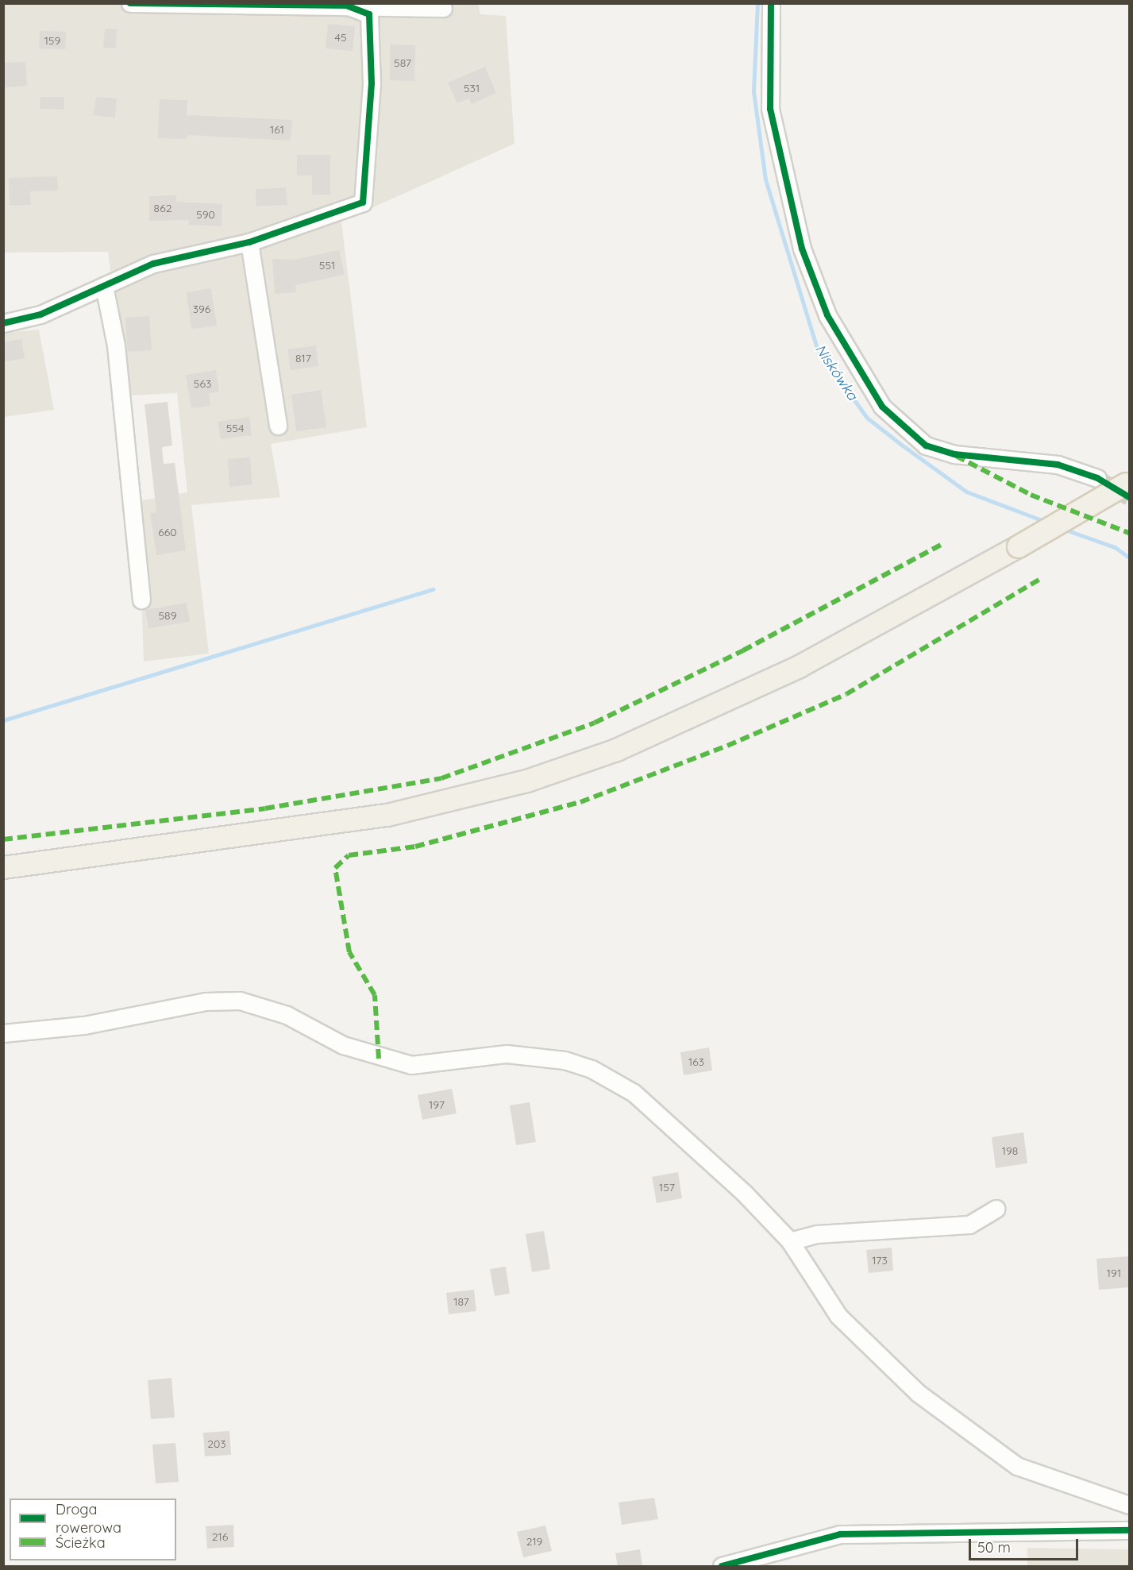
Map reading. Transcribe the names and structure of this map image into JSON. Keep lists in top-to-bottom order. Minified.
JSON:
{"water":["Niskówka"],"house_numbers":["45","159","587","531","161","862","590","551","396","817","563","554","660","589","163","197","198","157","173","191","187","203","216","219"],"legend":["Droga rowerowa","Ścieżka"],"scale_bar":"50 m"}
